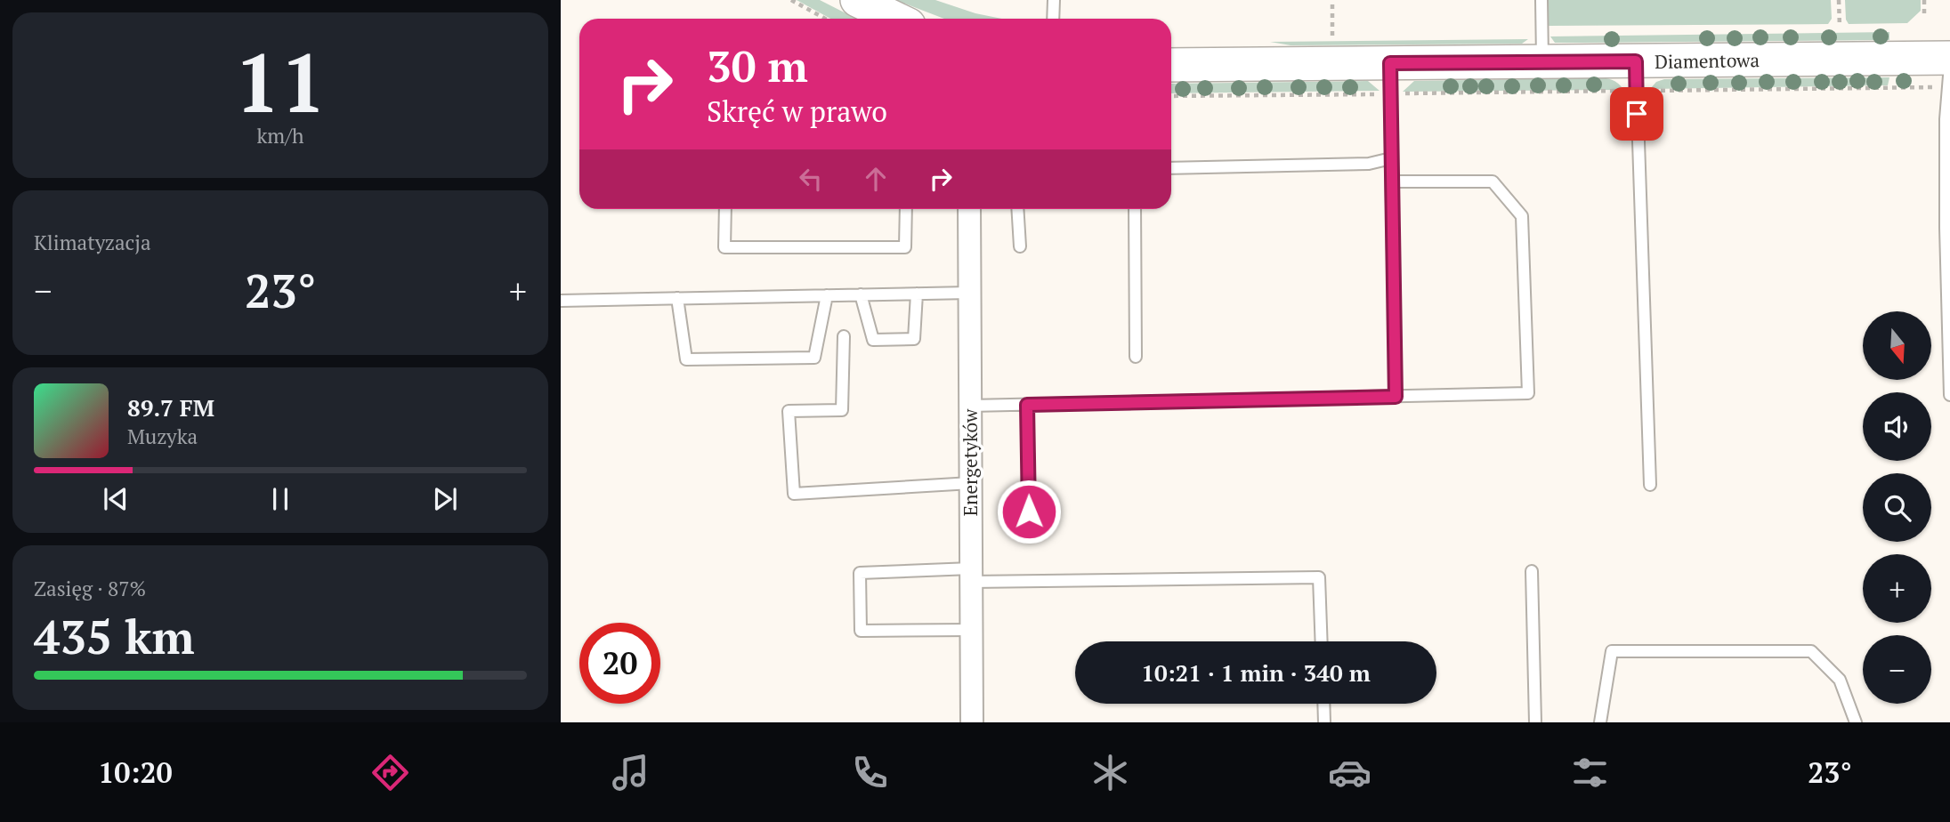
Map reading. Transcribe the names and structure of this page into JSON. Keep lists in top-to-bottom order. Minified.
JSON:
{"streets":{"street":["Diamentowa","Energetyków"]},"north":"bottom","page":{"tile":[["11","km/h"],"Klimatyzacja",["Zasięg · 87%","435 km"]],"turn":["30 m","Skręć w prawo"],"heat":["−","23°","+"],"map_buttons":["+","−"],"song":["89.7 FM","Muzyka"],"limit":"20","trip":"10:21 · 1 min · 340 m","tabs":["10:20","23°"]}}
